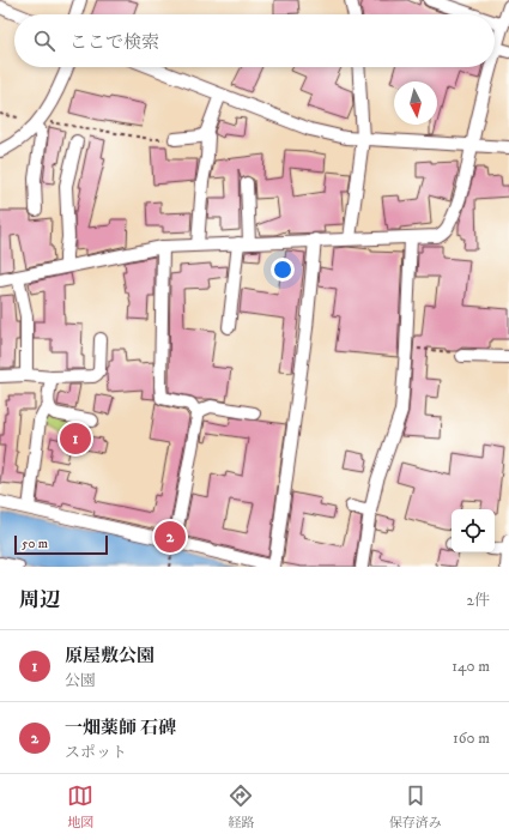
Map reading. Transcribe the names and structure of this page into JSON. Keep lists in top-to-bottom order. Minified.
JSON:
{"scale_bar":"50 m","north":"bottom","page":{"search":"ここで検索","pins":["1","2"],"scale":"50 m","heading":["周辺","2件"],"list":[{"mark":"1","name":"原屋敷公園","note":"公園","value":"140 m"},{"mark":"2","name":"一畑薬師 石碑","note":"スポット","value":"160 m"}],"nav":["地図","経路","保存済み"]}}
